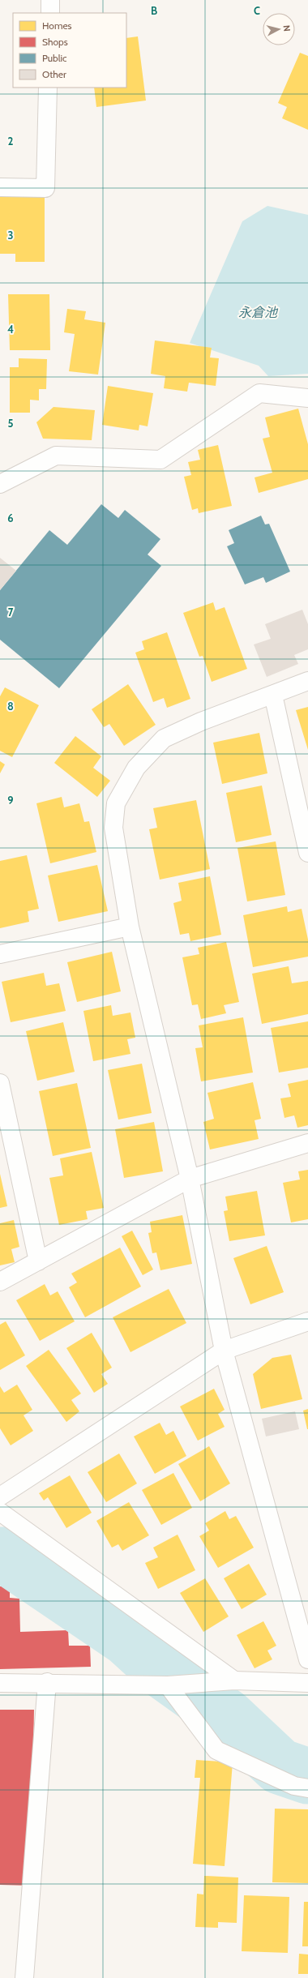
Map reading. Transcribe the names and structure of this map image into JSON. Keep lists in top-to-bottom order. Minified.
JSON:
{"water":["永倉池"],"legend":["Homes","Shops","Public","Other"],"north":"right","grid":{"columns":["B","C"],"rows":["2","3","4","5","6","7","8","9"]}}
